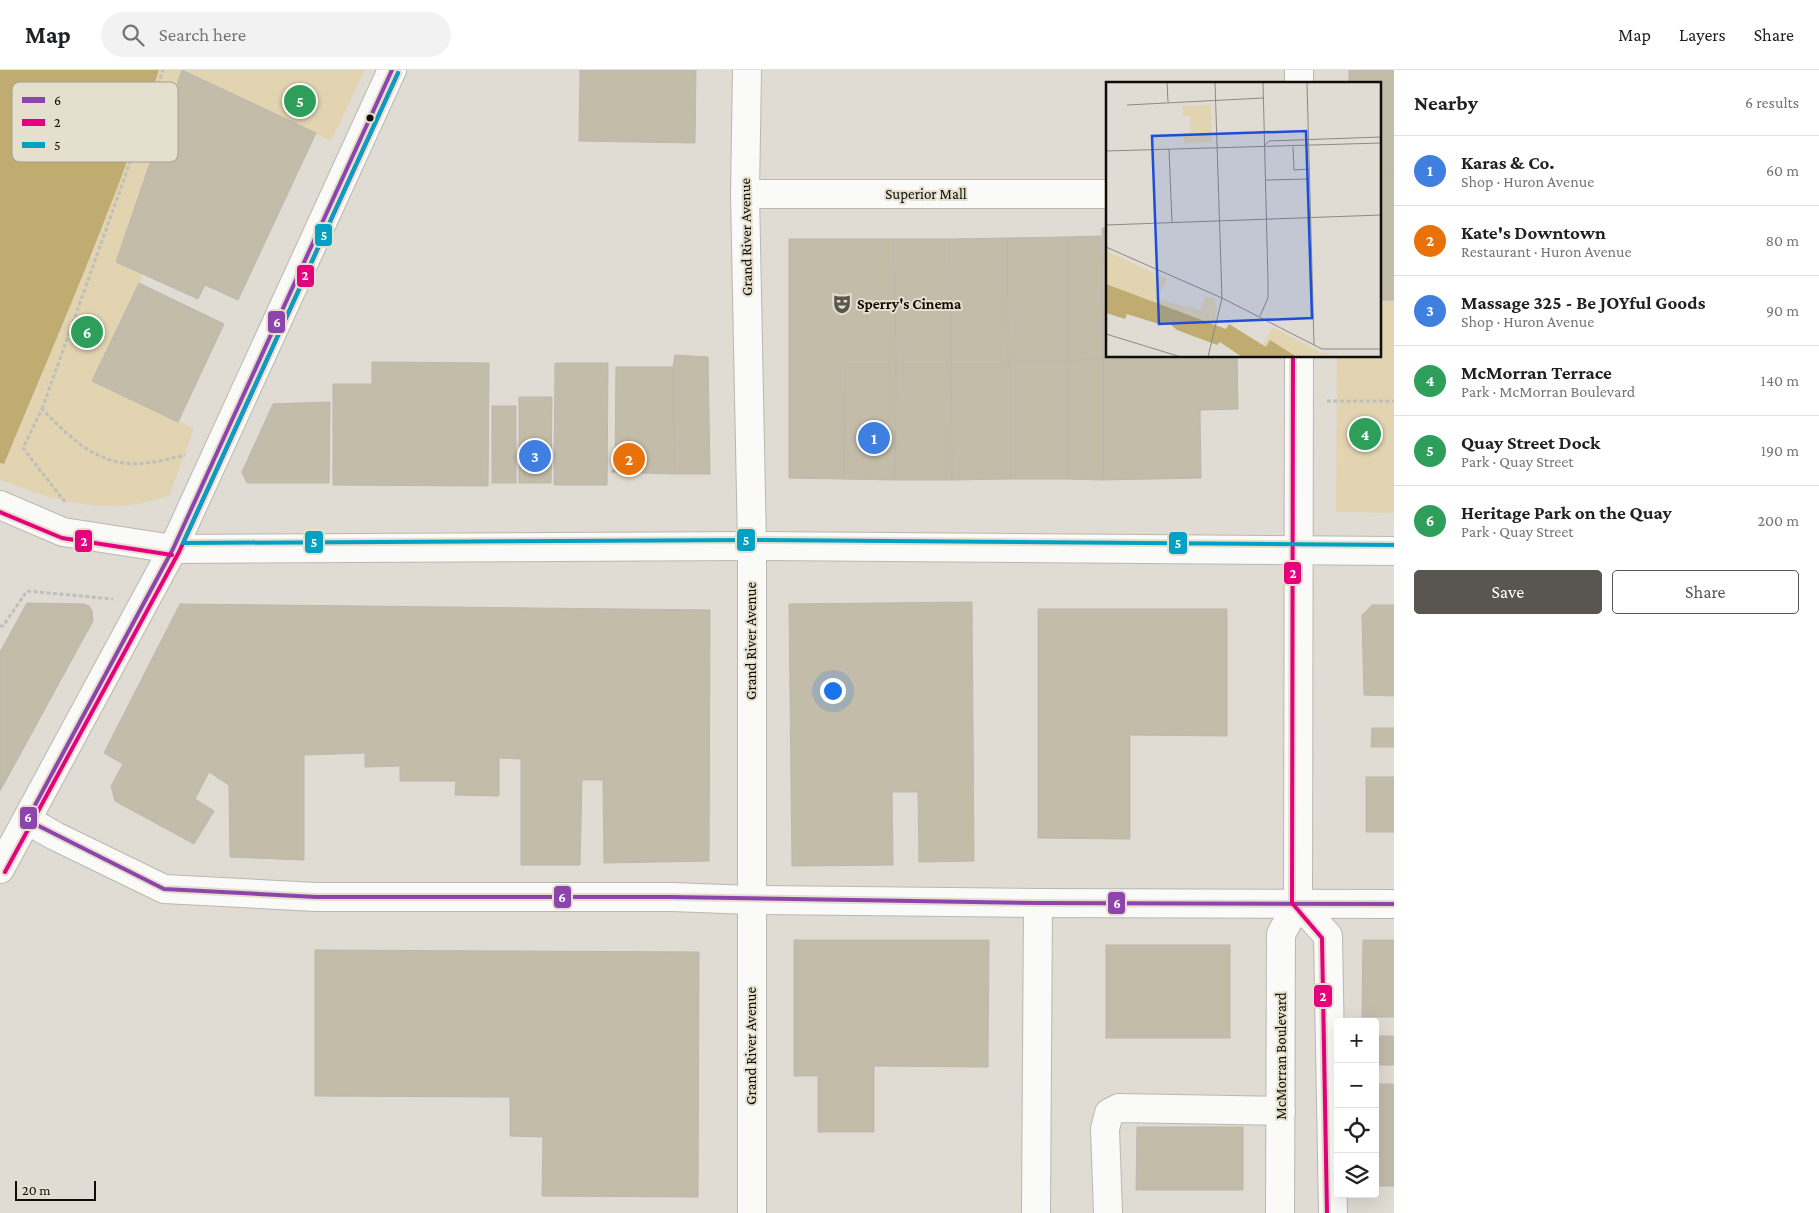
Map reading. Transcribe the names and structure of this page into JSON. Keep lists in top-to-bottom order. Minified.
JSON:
{"streets":{"street":["Superior Mall","Grand River Avenue","McMorran Boulevard"]},"crossings":[["Superior Mall","Grand River Avenue"]],"places":{"theatre":["Sperry's Cinema"]},"lines":["transit line 6","transit line 2","transit line 5"],"legend":["6","2","5"],"scale_bar":"20 m","page":{"header":"Map","search":"Search here","nav":["Map","Layers","Share"],"heading":["Nearby","6 results"],"pins":["5","6","4","1","3","2"],"list":[{"mark":"1","name":"Karas & Co.","note":"Shop · Huron Avenue","value":"60 m"},{"mark":"2","name":"Kate's Downtown","note":"Restaurant · Huron Avenue","value":"80 m"},{"mark":"3","name":"Massage 325 - Be JOYful Goods","note":"Shop · Huron Avenue","value":"90 m"},{"mark":"4","name":"McMorran Terrace","note":"Park · McMorran Boulevard","value":"140 m"},{"mark":"5","name":"Quay Street Dock","note":"Park · Quay Street","value":"190 m"},{"mark":"6","name":"Heritage Park on the Quay","note":"Park · Quay Street","value":"200 m"}],"buttons":["Save","Share"],"map_buttons":["+","−"],"scale":"20 m"}}
